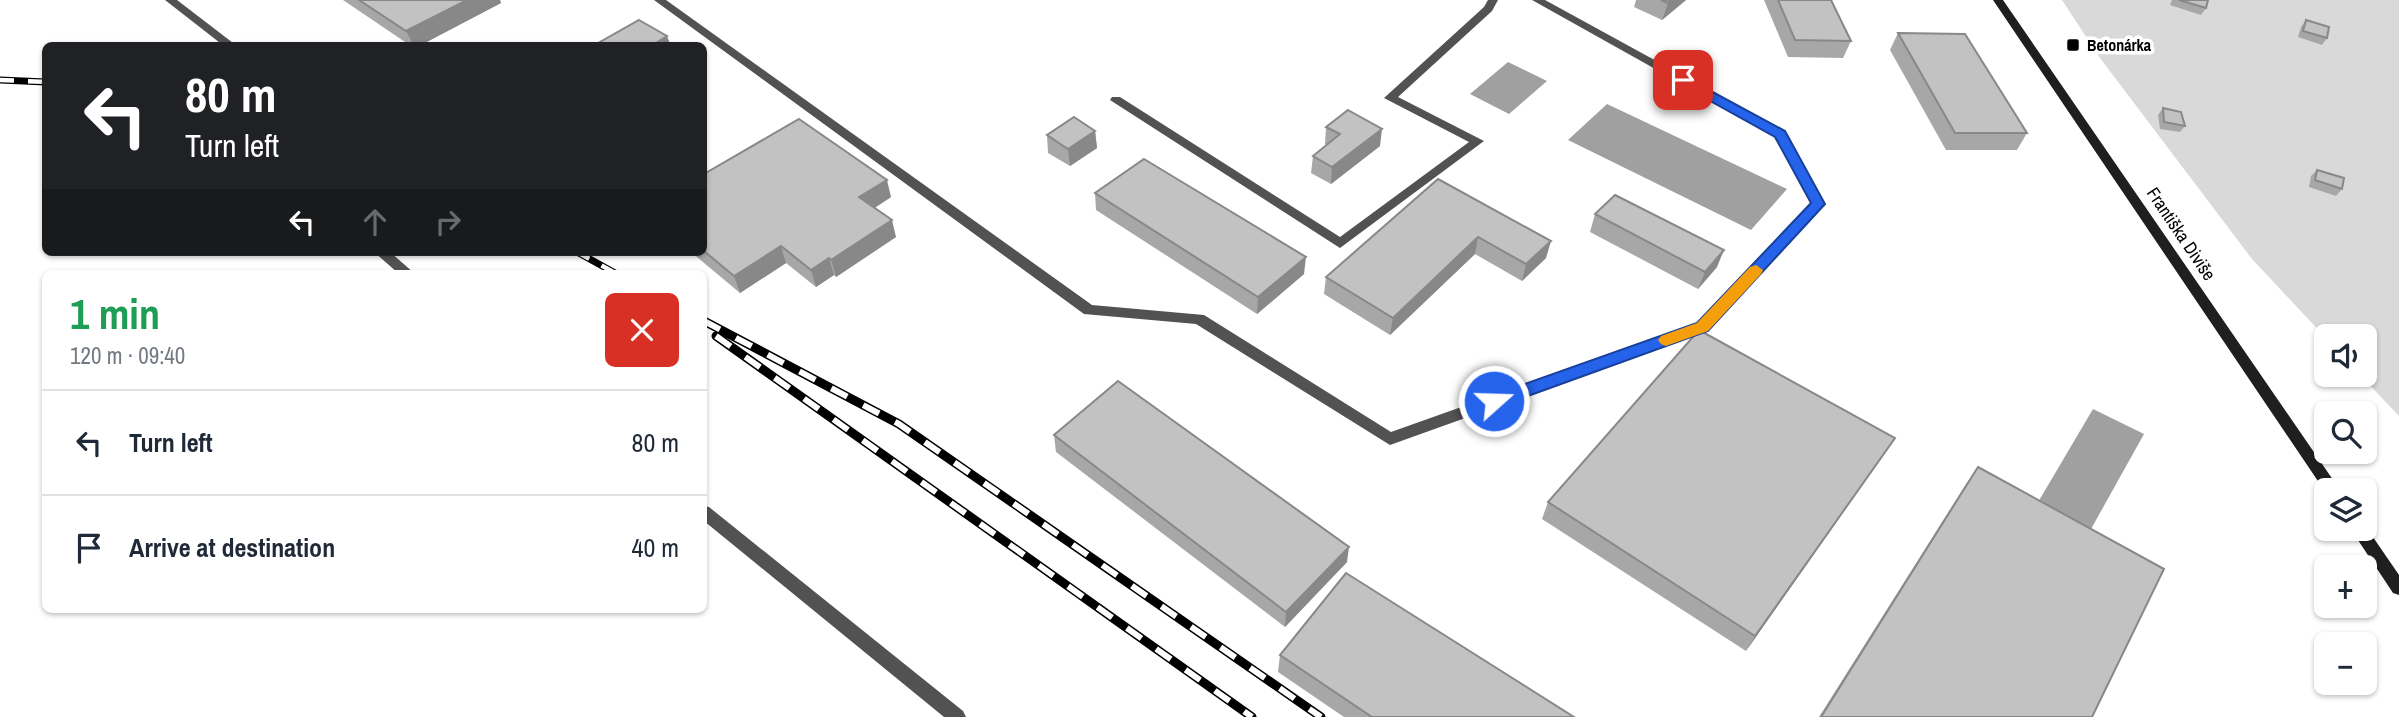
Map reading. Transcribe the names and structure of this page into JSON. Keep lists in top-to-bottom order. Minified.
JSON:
{"streets":{"main road":["Františka Diviše"]},"places":{"transit":["Betonárka"]},"page":{"turn":["80 m","Turn left"],"heading":["1 min","120 m · 09:40"],"map_buttons":["+","−"],"list":[{"name":"Turn left","value":"80 m"},{"name":"Arrive at destination","value":"40 m"}]}}
